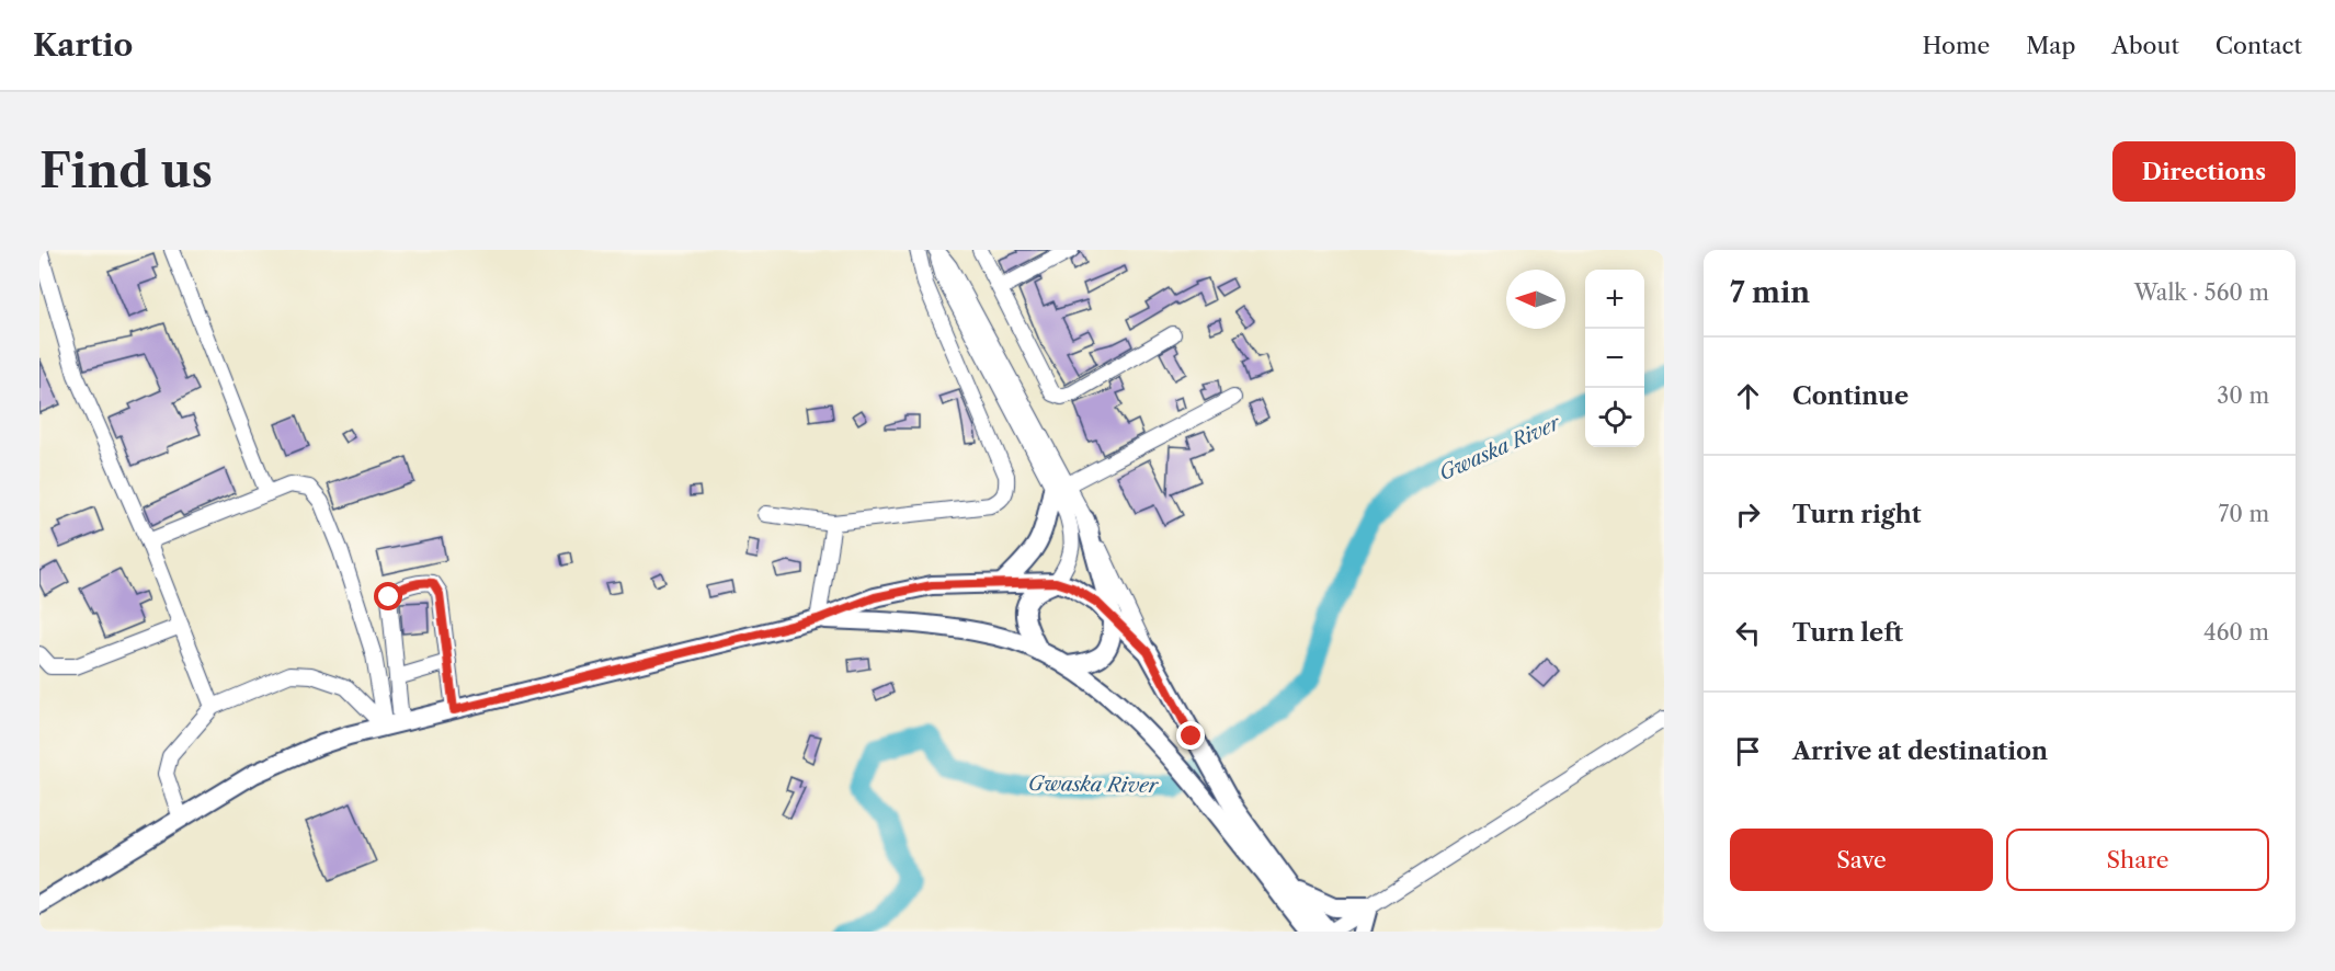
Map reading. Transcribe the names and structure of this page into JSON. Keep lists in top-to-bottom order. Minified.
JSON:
{"water":["Gwaska River"],"north":"left","page":{"header":"Kartio","nav":["Home","Map","About","Contact"],"buttons":["Directions",["Save","Share"]],"title":"Find us","heading":["7 min","Walk · 560 m"],"map_buttons":["+","−"],"list":[["Continue","30 m"],["Turn right","70 m"],["Turn left","460 m"],"Arrive at destination"]}}
